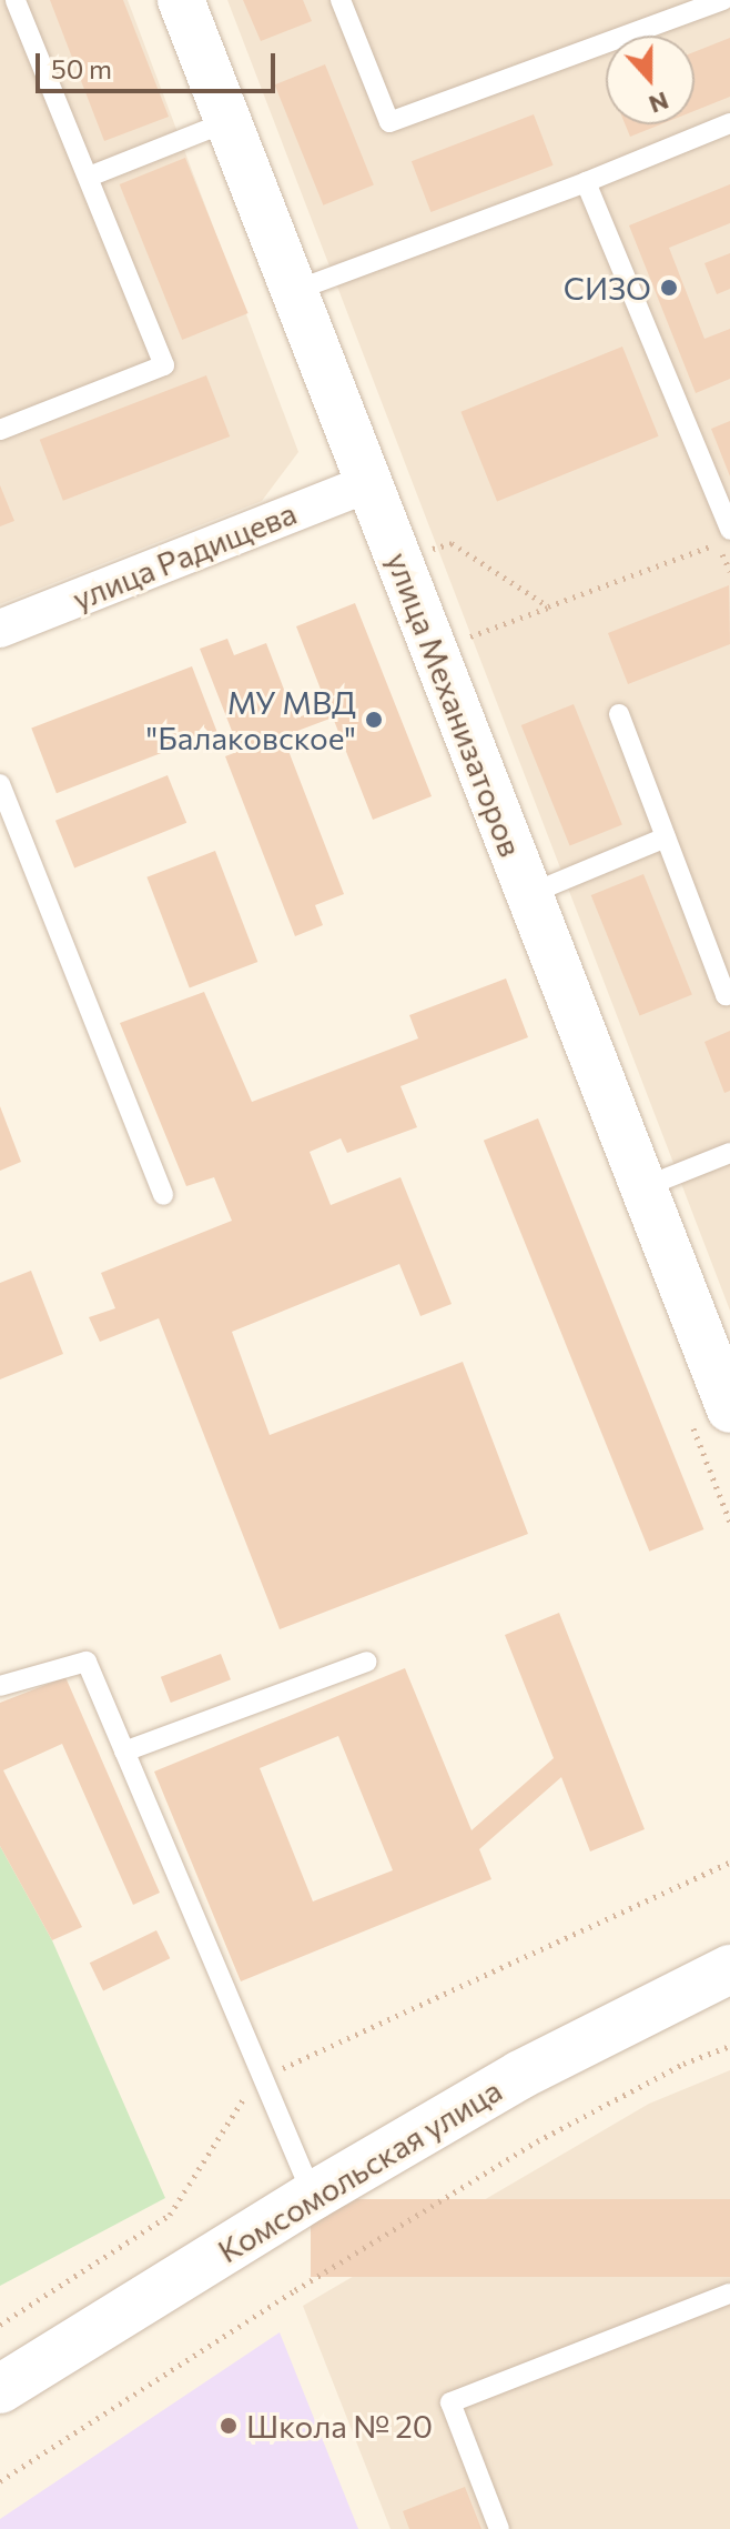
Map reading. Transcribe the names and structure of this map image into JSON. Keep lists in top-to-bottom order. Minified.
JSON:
{"streets":{"main road":["Комсомольская улица"],"street":["улица Радищева","улица Механизаторов"]},"crossings":[["улица Радищева","улица Механизаторов"]],"places":["СИЗО","МУ МВД \"Балаковское\"","Школа № 20"],"scale_bar":"50 m","north":"bottom"}
